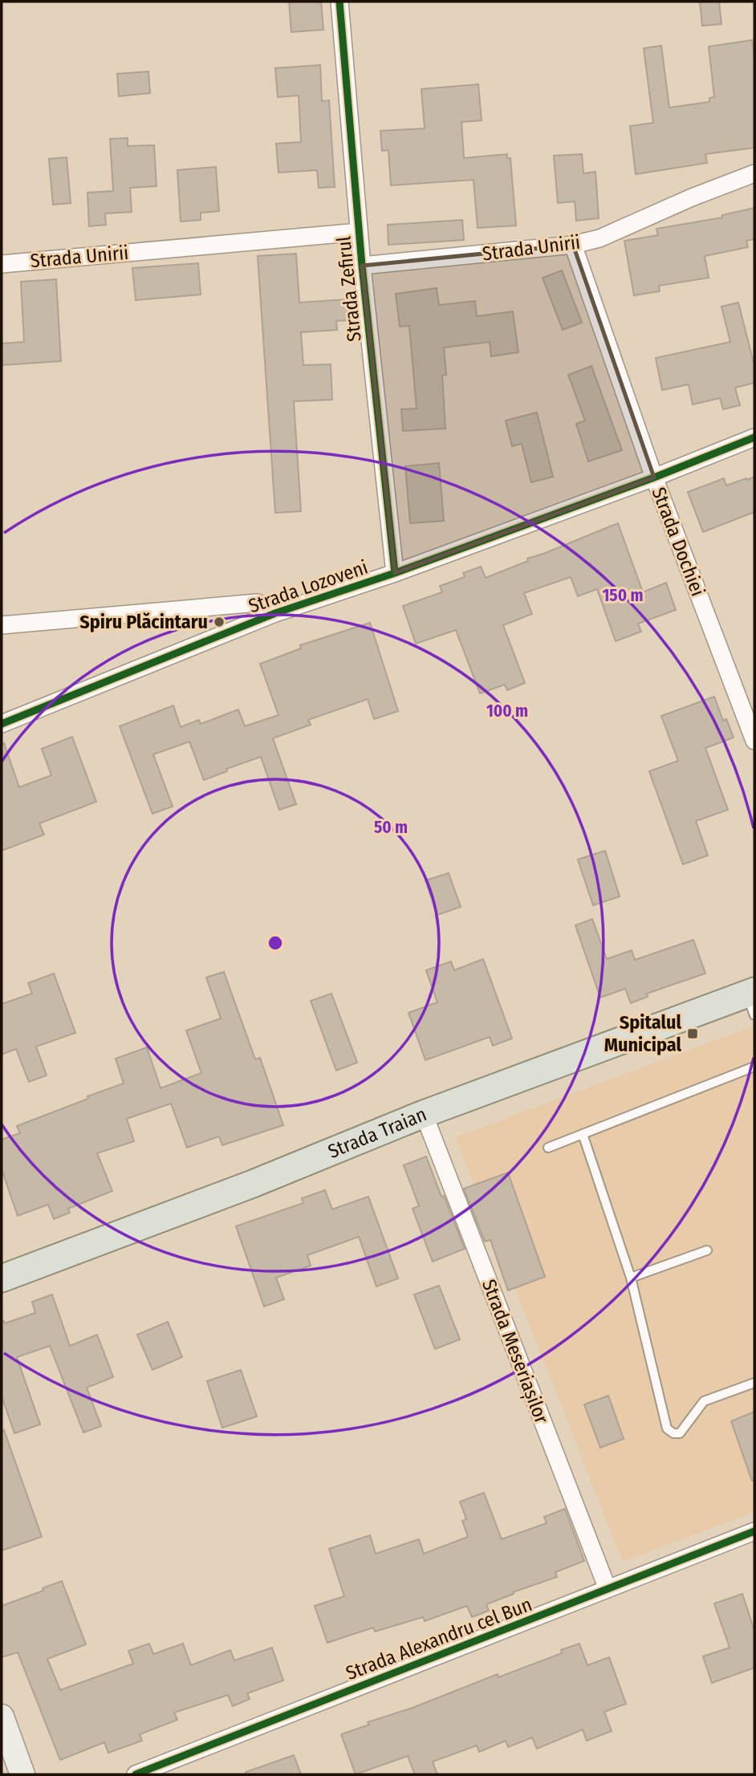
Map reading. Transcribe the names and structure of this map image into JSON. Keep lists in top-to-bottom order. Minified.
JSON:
{"streets":{"main road":["Strada Traian"],"street":["Strada Unirii","Strada Zefirul","Strada Dochiei","Strada Lozoveni","Strada Meseriașilor","Strada Alexandru cel Bun"]},"crossings":[["Strada Unirii","Strada Zefirul"],["Strada Unirii","Strada Dochiei"],["Strada Zefirul","Strada Lozoveni"],["Strada Dochiei","Strada Lozoveni"],["Strada Traian","Strada Meseriașilor"],["Strada Meseriașilor","Strada Alexandru cel Bun"]],"places":{"other":["Spiru Plăcintaru"],"transit":["Spitalul Municipal"]},"rings":["150 m","100 m","50 m"]}
